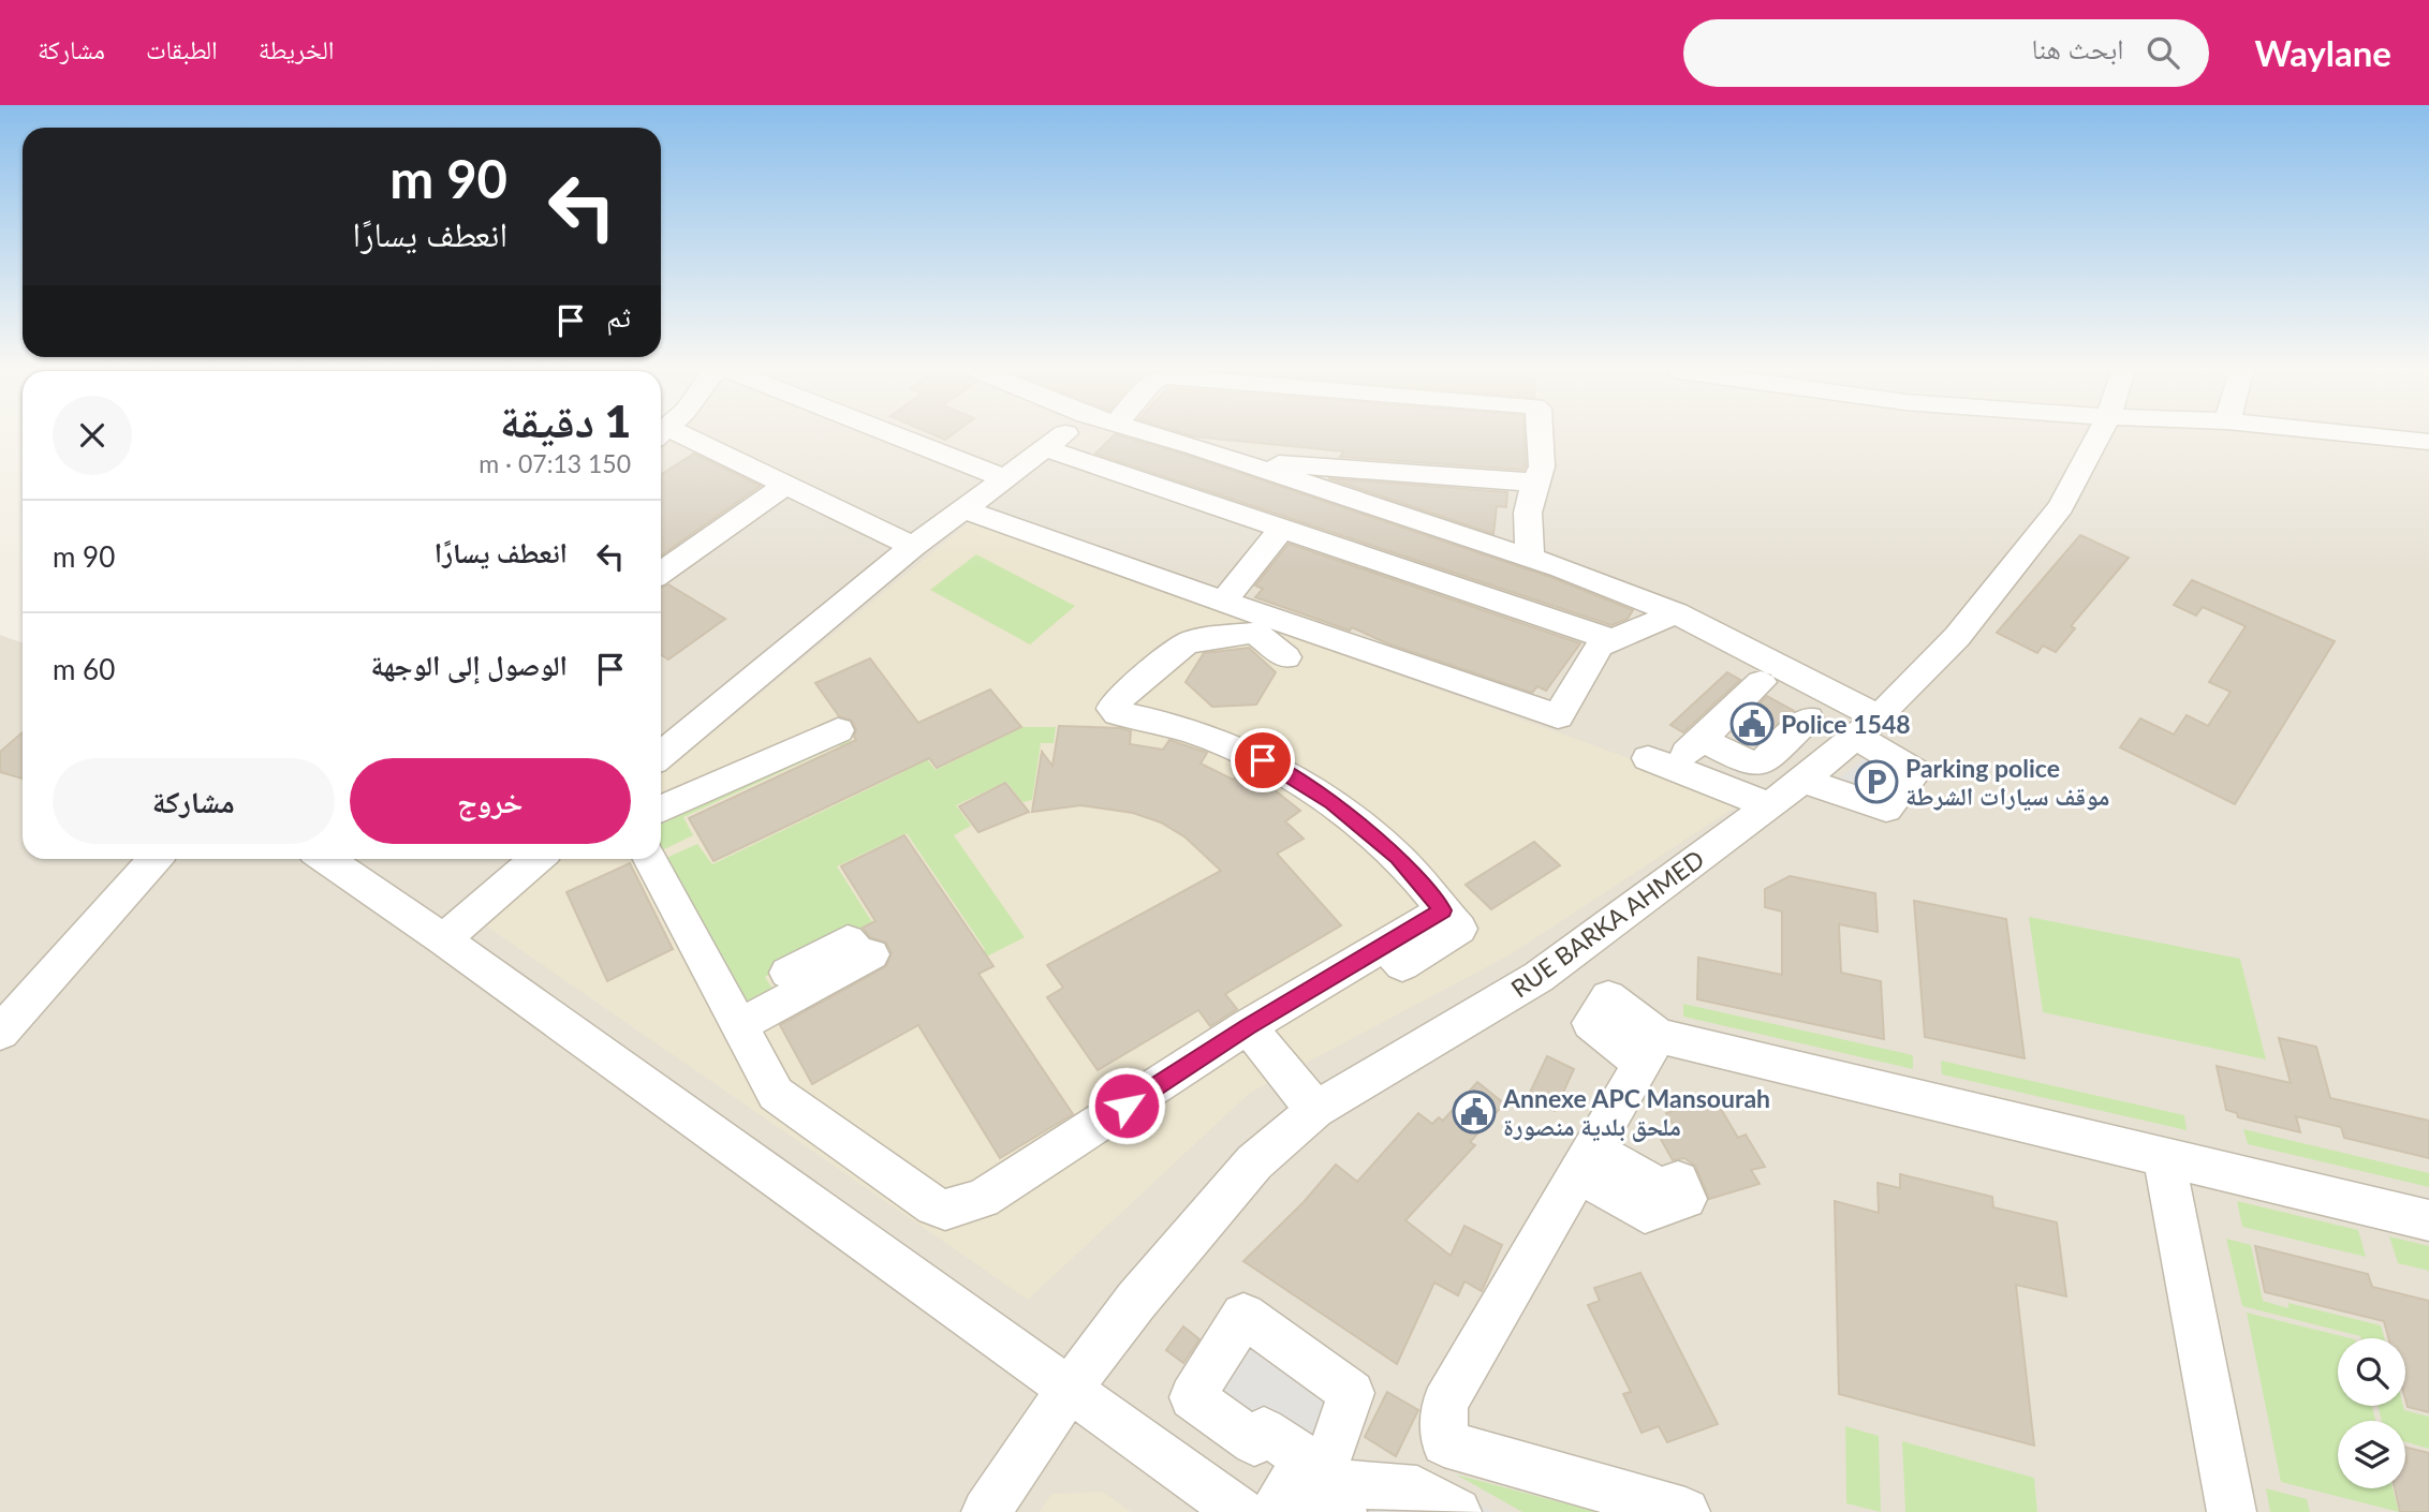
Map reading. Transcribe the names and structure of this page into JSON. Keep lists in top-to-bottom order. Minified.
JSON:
{"streets":{"street":["RUE BARKA AHMED"]},"places":{"public building":["Police 1548","Annexe APC Mansourah ملحق بلدية منصورة"],"parking":["Parking police موقف سيارات الشرطة"]},"page":{"header":"Waylane","search":"ابحث هنا","nav":["الخريطة","الطبقات","مشاركة"],"turn":["90 m","انعطف يسارًا"],"then":"ثم","heading":["1 دقيقة","150 m · 07:13"],"list":[{"name":"انعطف يسارًا","value":"90 m"},{"name":"الوصول إلى الوجهة","value":"60 m"}],"buttons":["خروج","مشاركة"]}}
